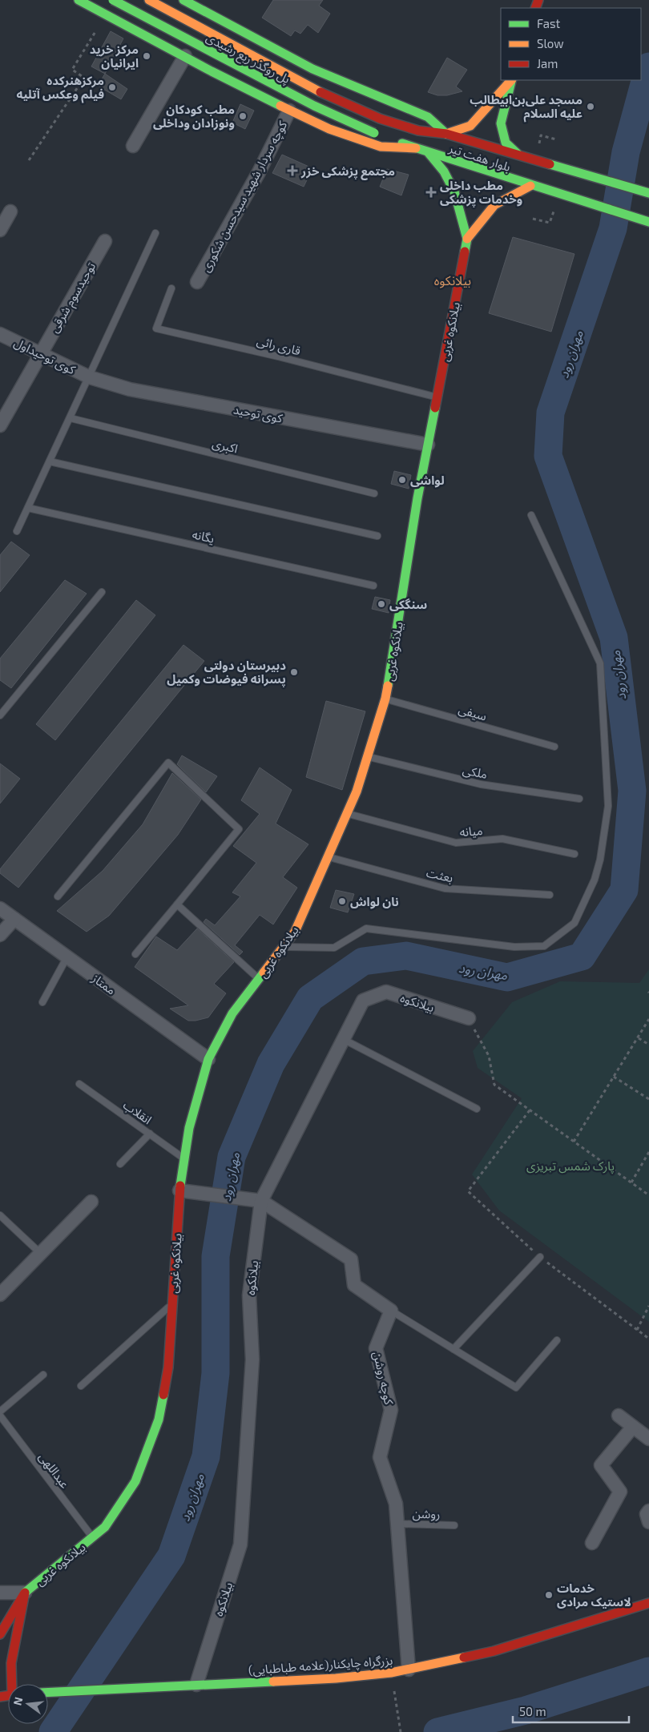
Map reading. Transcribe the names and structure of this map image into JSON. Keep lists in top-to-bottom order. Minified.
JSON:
{"streets":{"main road":["پل روگذر ربع رشیدی","بلوار هفت تیر","بیلانکوه غربی","بزرگراه چایکنار(علامه طباطبایی)"],"street":["کوچه سردار شهید سیدحسن شکوری","توحیدسوم شرقی","کوی توحیداول","کوی توحید","ممتاز","بیلانکوه","کوچه روشن"],"lane":["قاری راثی","اکبری","یگانه","سیفی","ملکی","میانه","بعثت","انقلاب","عبداللهی","روشن"]},"crossings":[["پل روگذر ربع رشیدی","بلوار هفت تیر"],["بلوار هفت تیر","بیلانکوه غربی"],["توحیدسوم شرقی","کوی توحیداول"],["بیلانکوه غربی","قاری راثی"],["بیلانکوه غربی","کوی توحید"],["بیلانکوه غربی","سیفی"],["بیلانکوه غربی","ملکی"],["بیلانکوه غربی","میانه"],["بیلانکوه غربی","بعثت"],["بیلانکوه غربی","ممتاز"],["بیلانکوه غربی","انقلاب"],["بیلانکوه غربی","عبداللهی"],["کوی توحیداول","کوی توحید"],["بیلانکوه","بزرگراه چایکنار(علامه طباطبایی)"],["کوچه روشن","روشن"],["کوچه روشن","بزرگراه چایکنار(علامه طباطبایی)"]],"districts":["بیلانکوه"],"water":["مهران رود"],"parks":["پارک شمس تبریزی"],"places":{"other":["مرکز خرید ایرانیان","مرکزهنرکده فیلم وعکس آتلیه","مسجد علی‌بن‌ابیطالب علیه السلام","مطب کودکان ونوزادان وداخلی","لواشی","سنگکی","دبیرستان دولتی پسرانه فیوضات وکمیل","نان لواش","خدمات لاستیک مرادی"],"health":["مجتمع پزشکی خزر","مطب داخلی وخدمات پزشکی"]},"legend":["Fast","Slow","Jam"],"scale_bar":"50 m","north":"left"}
